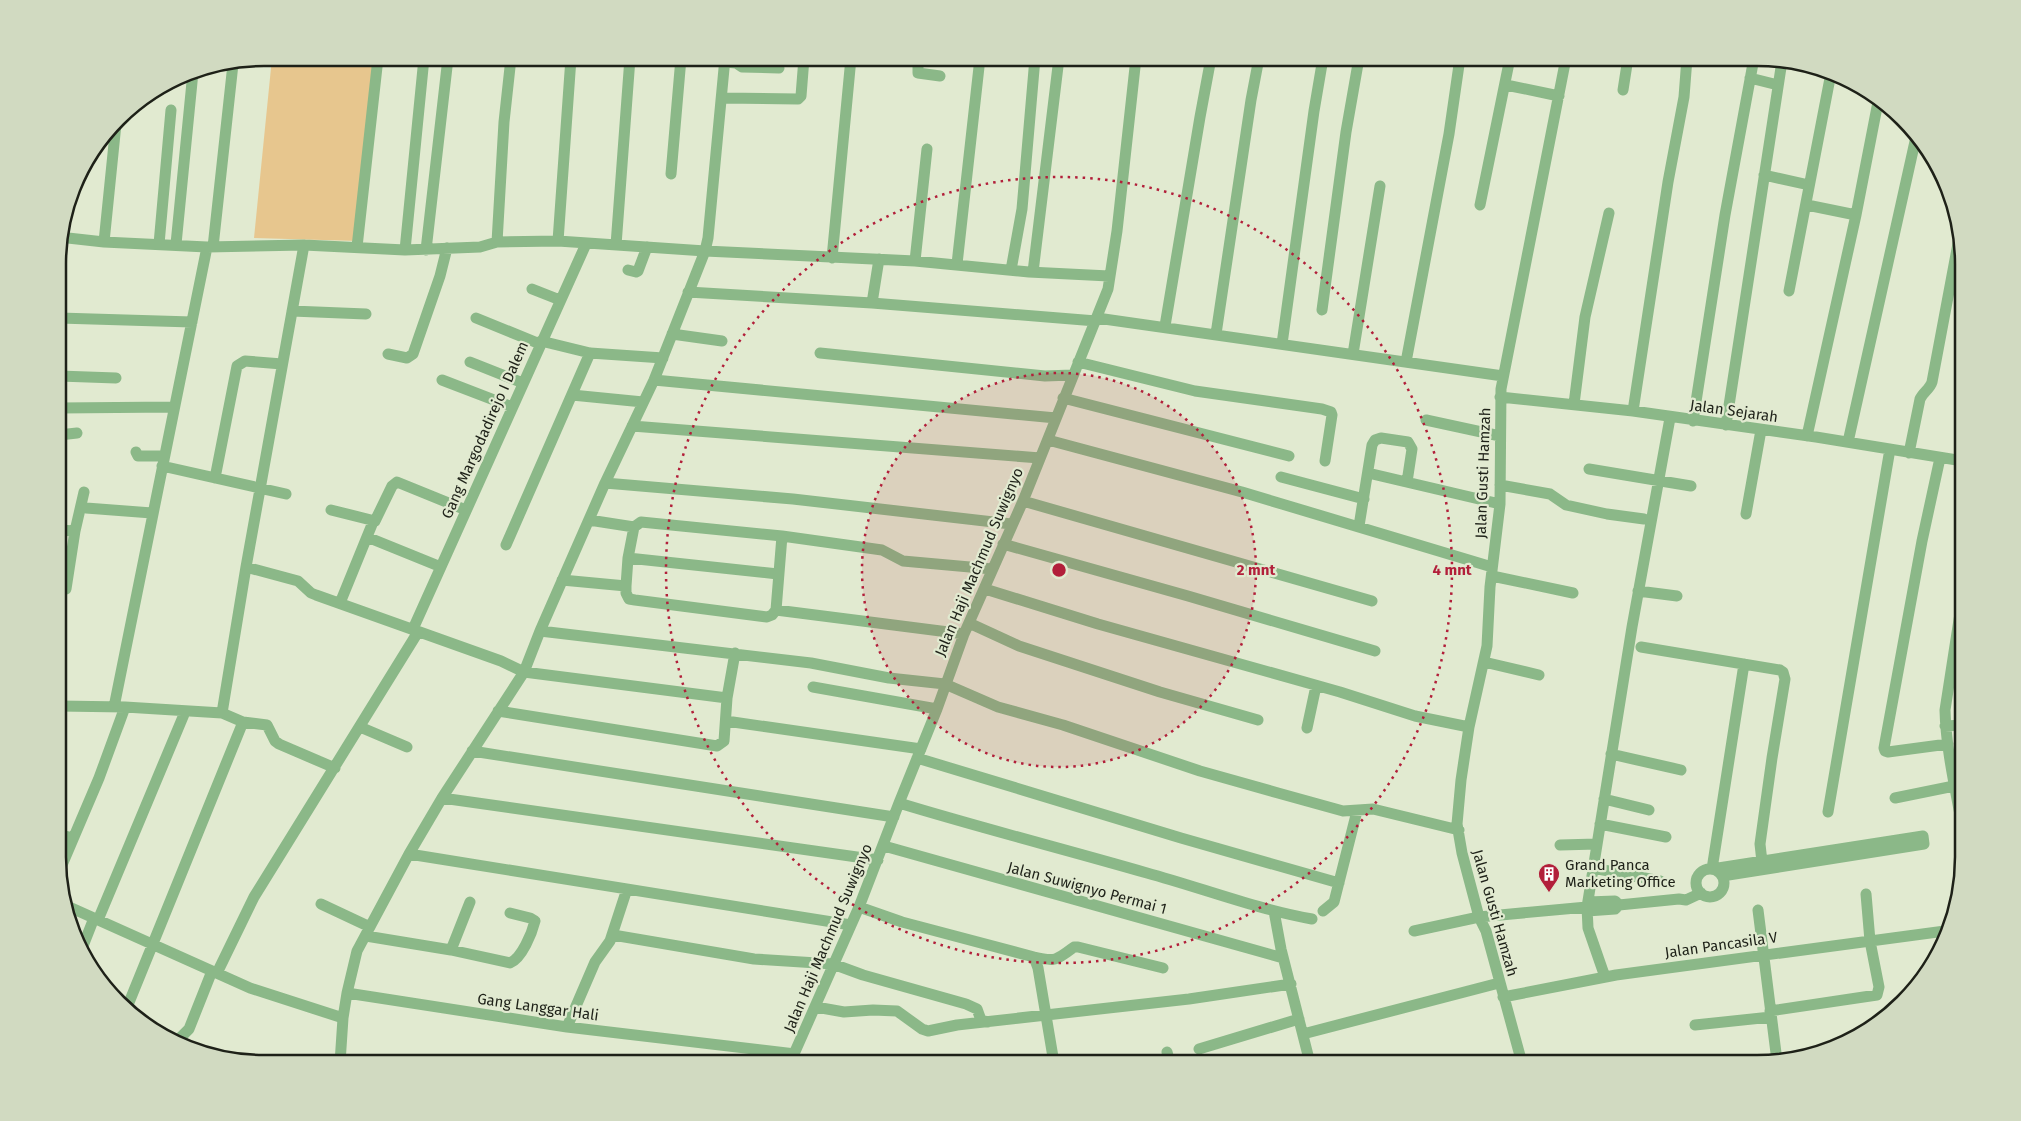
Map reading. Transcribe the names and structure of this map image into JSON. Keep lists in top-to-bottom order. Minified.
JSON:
{"streets":{"street":["Jalan Sejarah","Gang Margodadirejo I Dalem","Jalan Gusti Hamzah","Jalan Haji Machmud Suwignyo","Jalan Suwignyo Permai 1","Jalan Pancasila V","Gang Langgar Hali"]},"crossings":[["Jalan Sejarah","Jalan Gusti Hamzah"],["Jalan Gusti Hamzah","Jalan Pancasila V"],["Jalan Haji Machmud Suwignyo","Jalan Suwignyo Permai 1"]],"places":{"building":["Grand Panca Marketing Office"]},"rings":["2 mnt","4 mnt"]}
